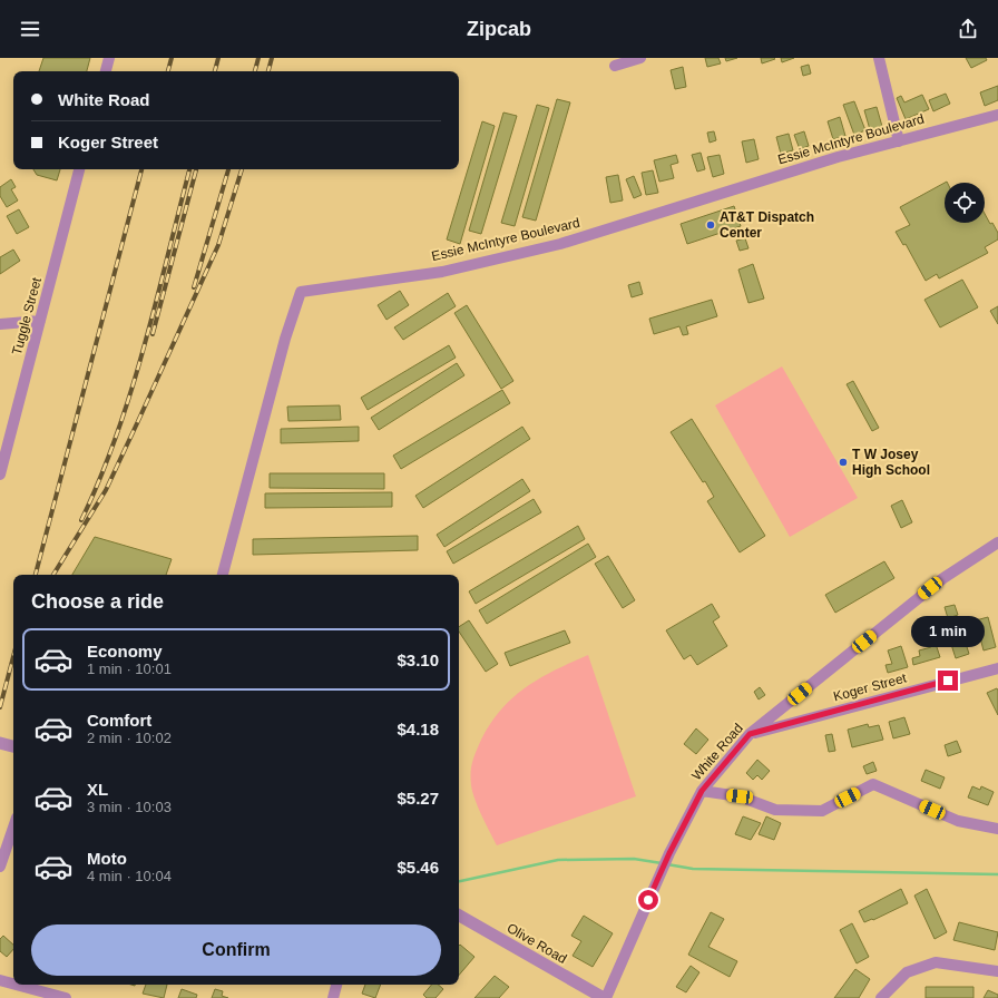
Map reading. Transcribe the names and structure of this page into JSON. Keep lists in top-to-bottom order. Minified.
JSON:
{"streets":{"street":["Essie McIntyre Boulevard","Tuggle Street","Koger Street","White Road","Olive Road"]},"crossings":[["Koger Street","White Road"],["White Road","Olive Road"]],"places":["AT&T Dispatch Center","T W Josey High School"],"page":{"header":"Zipcab","banner":["White Road","Koger Street"],"heading":"Choose a ride","bubble":"1 min","list":[{"name":"Economy","note":"1 min · 10:01","value":"$3.10"},{"name":"Comfort","note":"2 min · 10:02","value":"$4.18"},{"name":"XL","note":"3 min · 10:03","value":"$5.27"},{"name":"Moto","note":"4 min · 10:04","value":"$5.46"}],"buttons":"Confirm"}}
